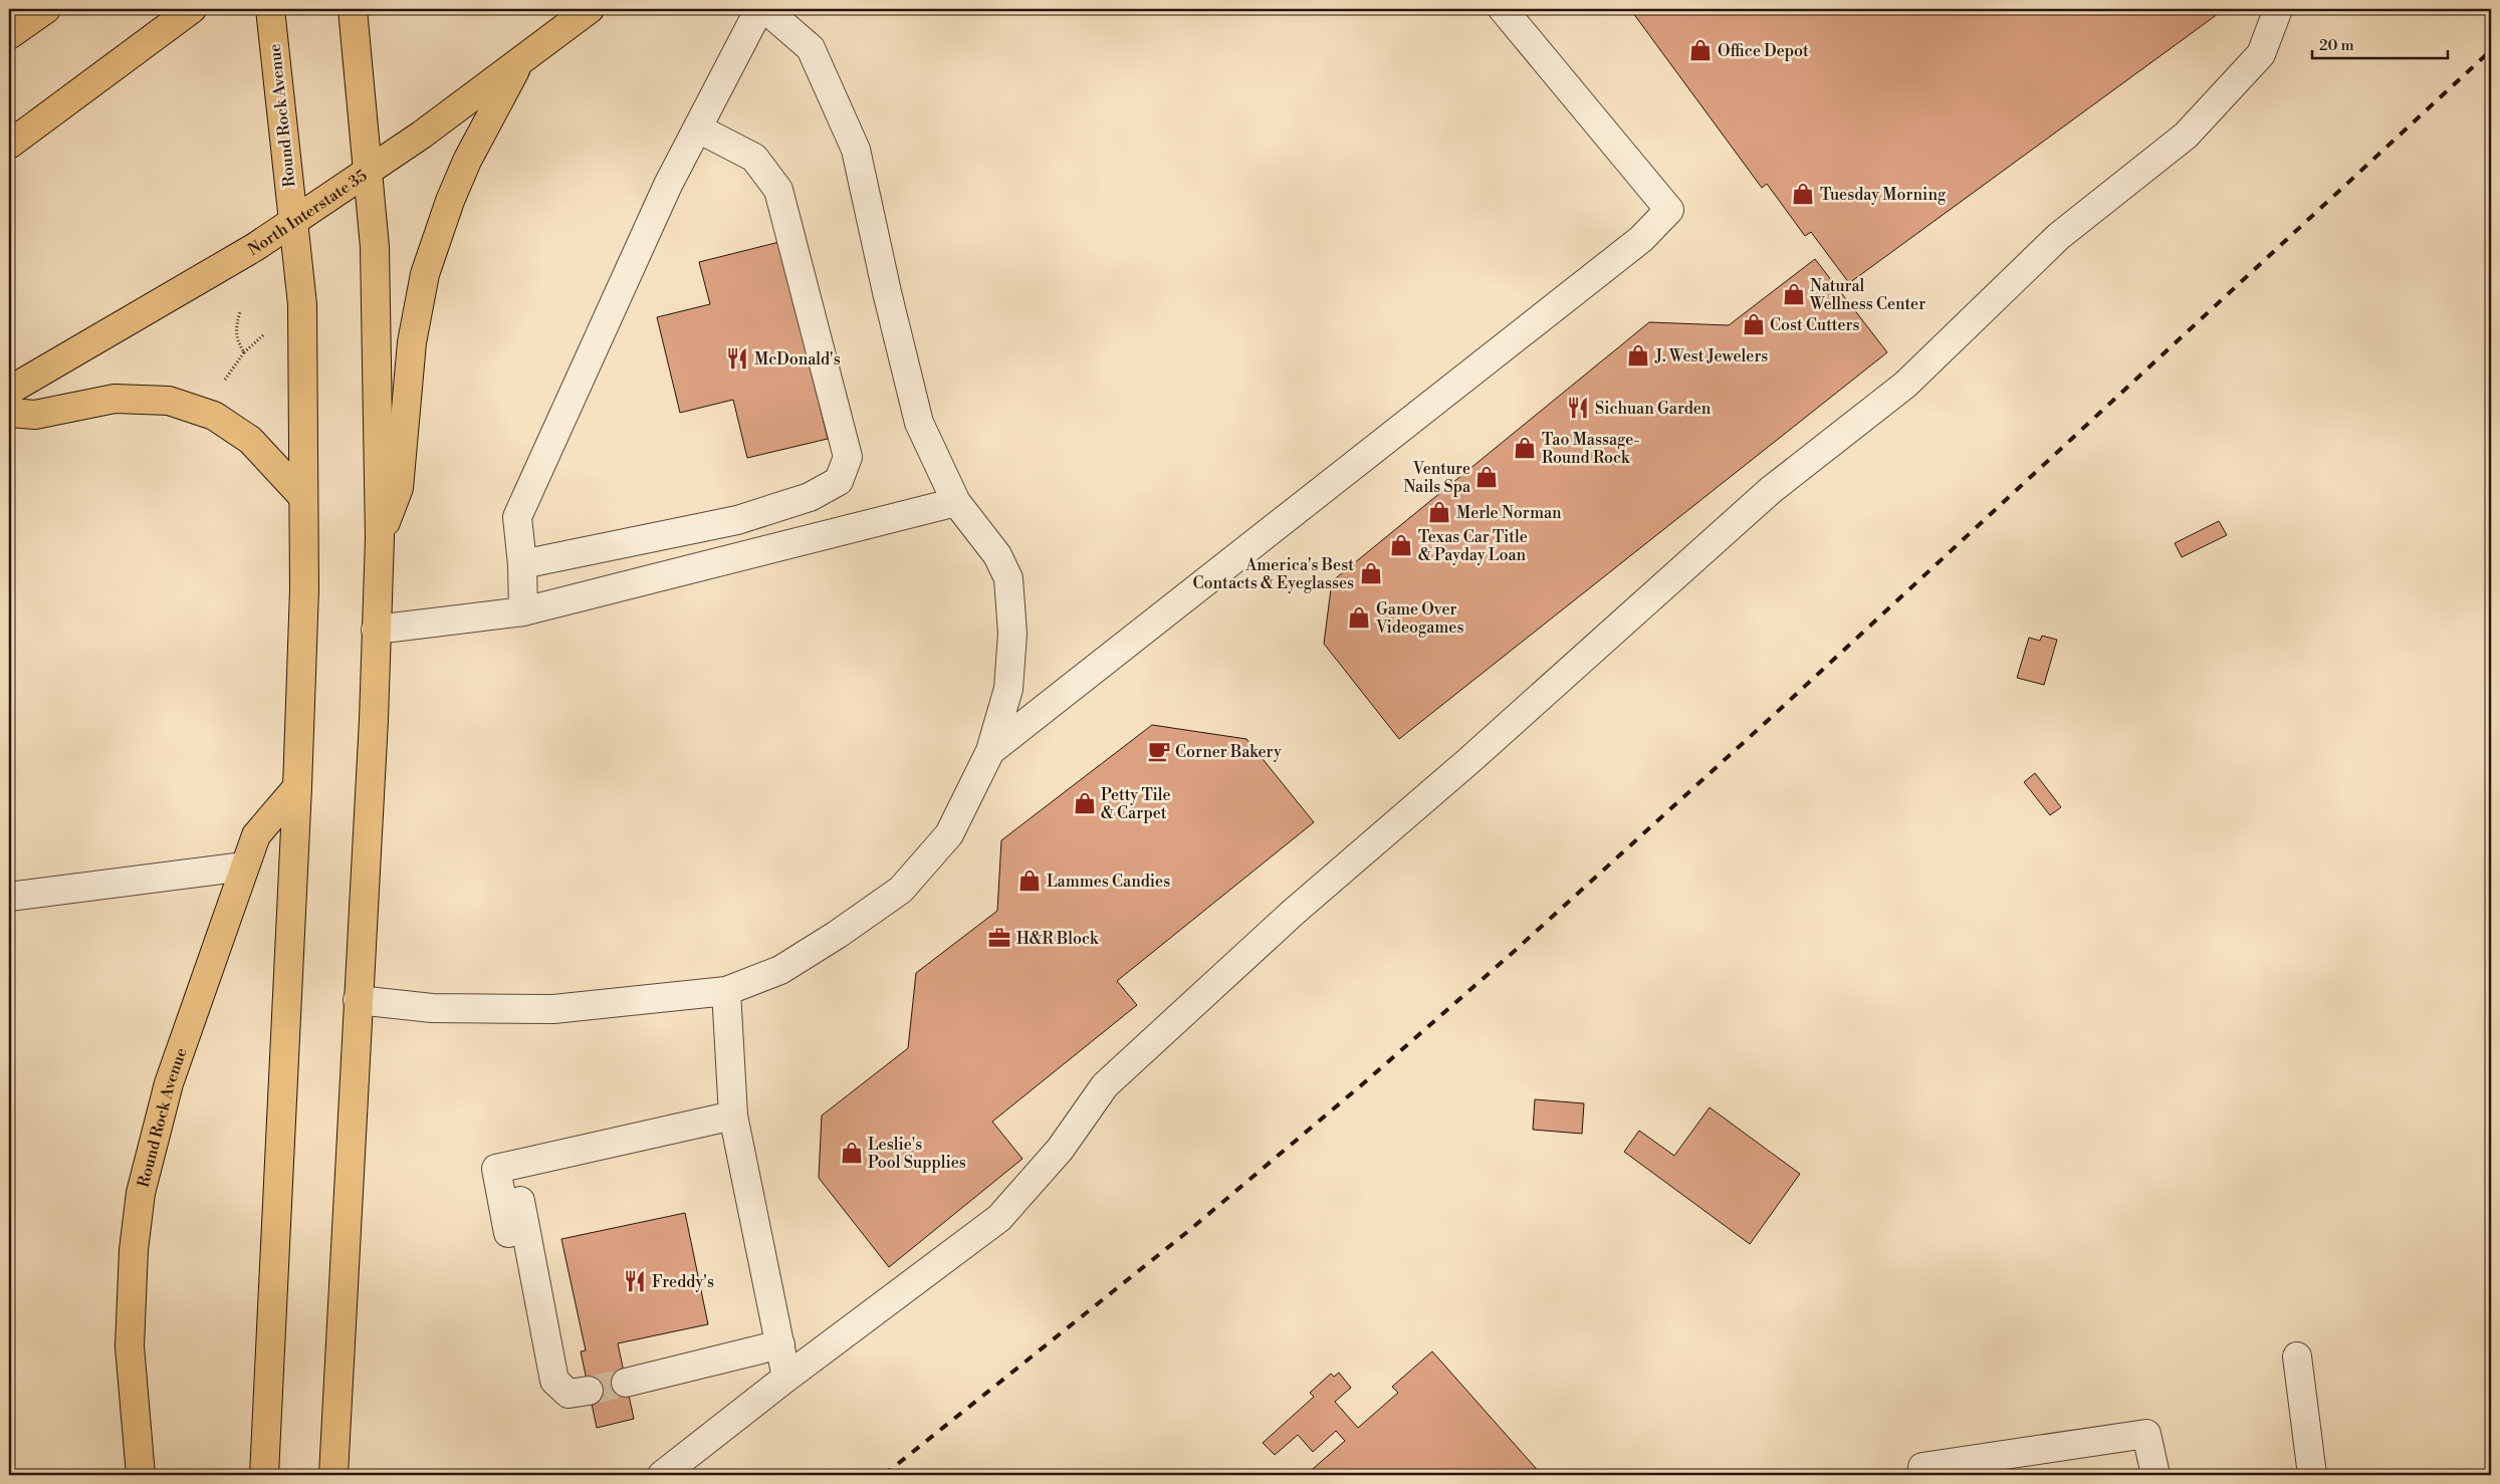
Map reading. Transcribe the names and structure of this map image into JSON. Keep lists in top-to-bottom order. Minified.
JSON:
{"streets":{"main road":["Round Rock Avenue","North Interstate 35"]},"crossings":[["Round Rock Avenue","North Interstate 35"]],"places":{"shop":["Office Depot","Tuesday Morning","Natural Wellness Center","Cost Cutters","J. West Jewelers","Tao Massage- Round Rock","Venture Nails Spa","Merle Norman","Texas Car Title & Payday Loan","America's Best Contacts & Eyeglasses","Game Over Videogames","Petty Tile & Carpet","Lammes Candies","Leslie's Pool Supplies"],"restaurant":["McDonald's","Sichuan Garden","Freddy's"],"cafe":["Corner Bakery"],"office":["H&R Block"]},"scale_bar":"20 m"}
